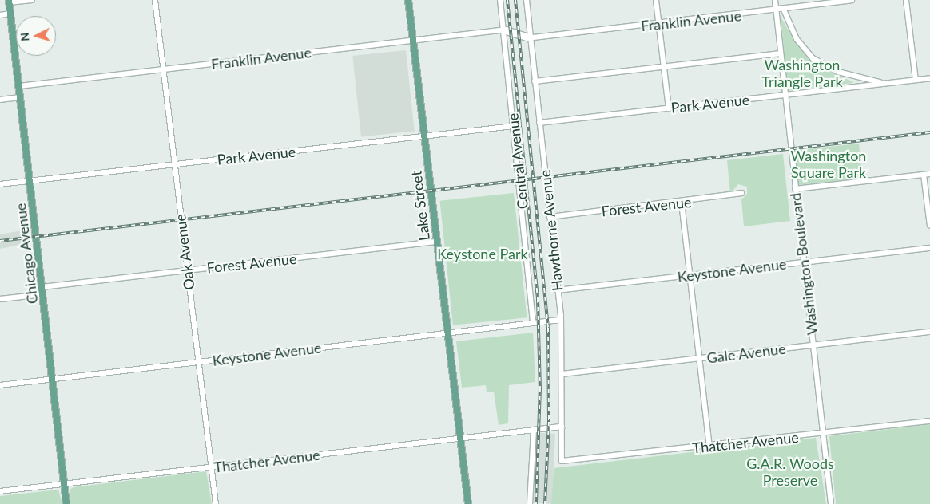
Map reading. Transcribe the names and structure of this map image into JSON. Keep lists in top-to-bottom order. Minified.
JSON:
{"streets":{"main road":["Lake Street","Chicago Avenue"],"street":["Franklin Avenue","Park Avenue","Central Avenue","Forest Avenue","Hawthorne Avenue","Oak Avenue","Washington Boulevard","Keystone Avenue","Gale Avenue","Thatcher Avenue"]},"crossings":[["Franklin Avenue","Central Avenue"],["Franklin Avenue","Lake Street"],["Franklin Avenue","Hawthorne Avenue"],["Franklin Avenue","Oak Avenue"],["Franklin Avenue","Chicago Avenue"],["Franklin Avenue","Washington Boulevard"],["Park Avenue","Central Avenue"],["Park Avenue","Lake Street"],["Park Avenue","Hawthorne Avenue"],["Park Avenue","Oak Avenue"],["Park Avenue","Chicago Avenue"],["Park Avenue","Washington Boulevard"],["Central Avenue","Keystone Avenue"],["Lake Street","Forest Avenue"],["Lake Street","Keystone Avenue"],["Lake Street","Thatcher Avenue"],["Forest Avenue","Hawthorne Avenue"],["Forest Avenue","Oak Avenue"],["Forest Avenue","Chicago Avenue"],["Hawthorne Avenue","Keystone Avenue"],["Hawthorne Avenue","Gale Avenue"],["Hawthorne Avenue","Thatcher Avenue"],["Oak Avenue","Keystone Avenue"],["Oak Avenue","Thatcher Avenue"],["Chicago Avenue","Keystone Avenue"],["Chicago Avenue","Thatcher Avenue"],["Washington Boulevard","Keystone Avenue"],["Washington Boulevard","Gale Avenue"],["Washington Boulevard","Thatcher Avenue"]],"parks":["Washington Triangle Park","Washington Square Park","Keystone Park","G.A.R. Woods Preserve"],"north":"left"}
